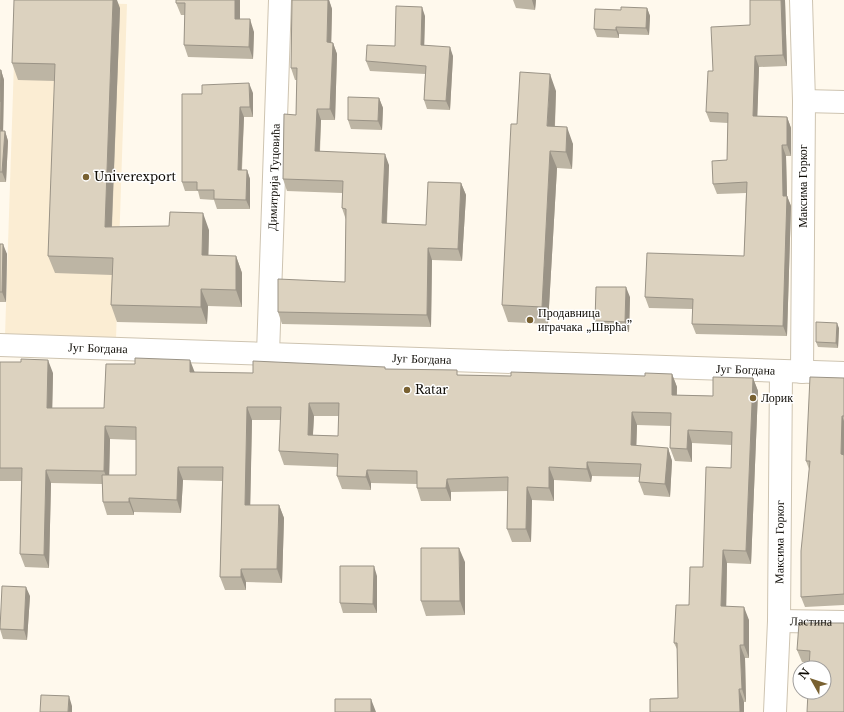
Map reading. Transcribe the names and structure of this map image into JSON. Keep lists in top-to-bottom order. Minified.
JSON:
{"streets":{"street":["Димитрија Туцовића","Максима Горког","Југ Богдана","Ластина"]},"crossings":[["Димитрија Туцовића","Југ Богдана"],["Максима Горког","Југ Богдана"],["Максима Горког","Ластина"]],"places":["Univerexport","Продавница играчака „Шврћа”","Ratar","Лорик"],"north":"top left"}
